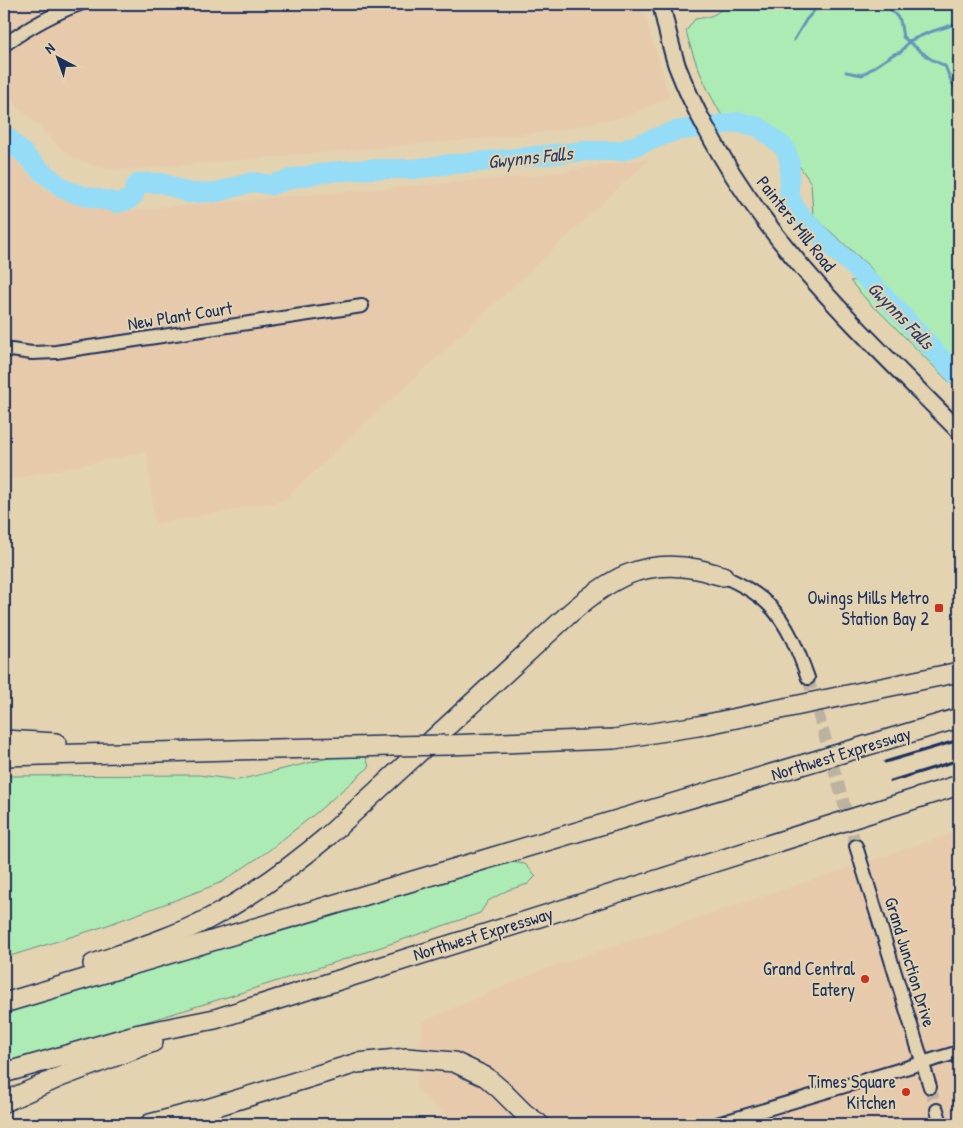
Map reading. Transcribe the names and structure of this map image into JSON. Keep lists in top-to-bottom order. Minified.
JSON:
{"streets":{"highway":["Northwest Expressway"],"main road":["Painters Mill Road"],"street":["New Plant Court","Grand Junction Drive"]},"water":["Gwynns Falls"],"places":{"transit":["Owings Mills Metro Station Bay 2"],"other":["Grand Central Eatery","Times Square Kitchen"]},"north":"top left"}
